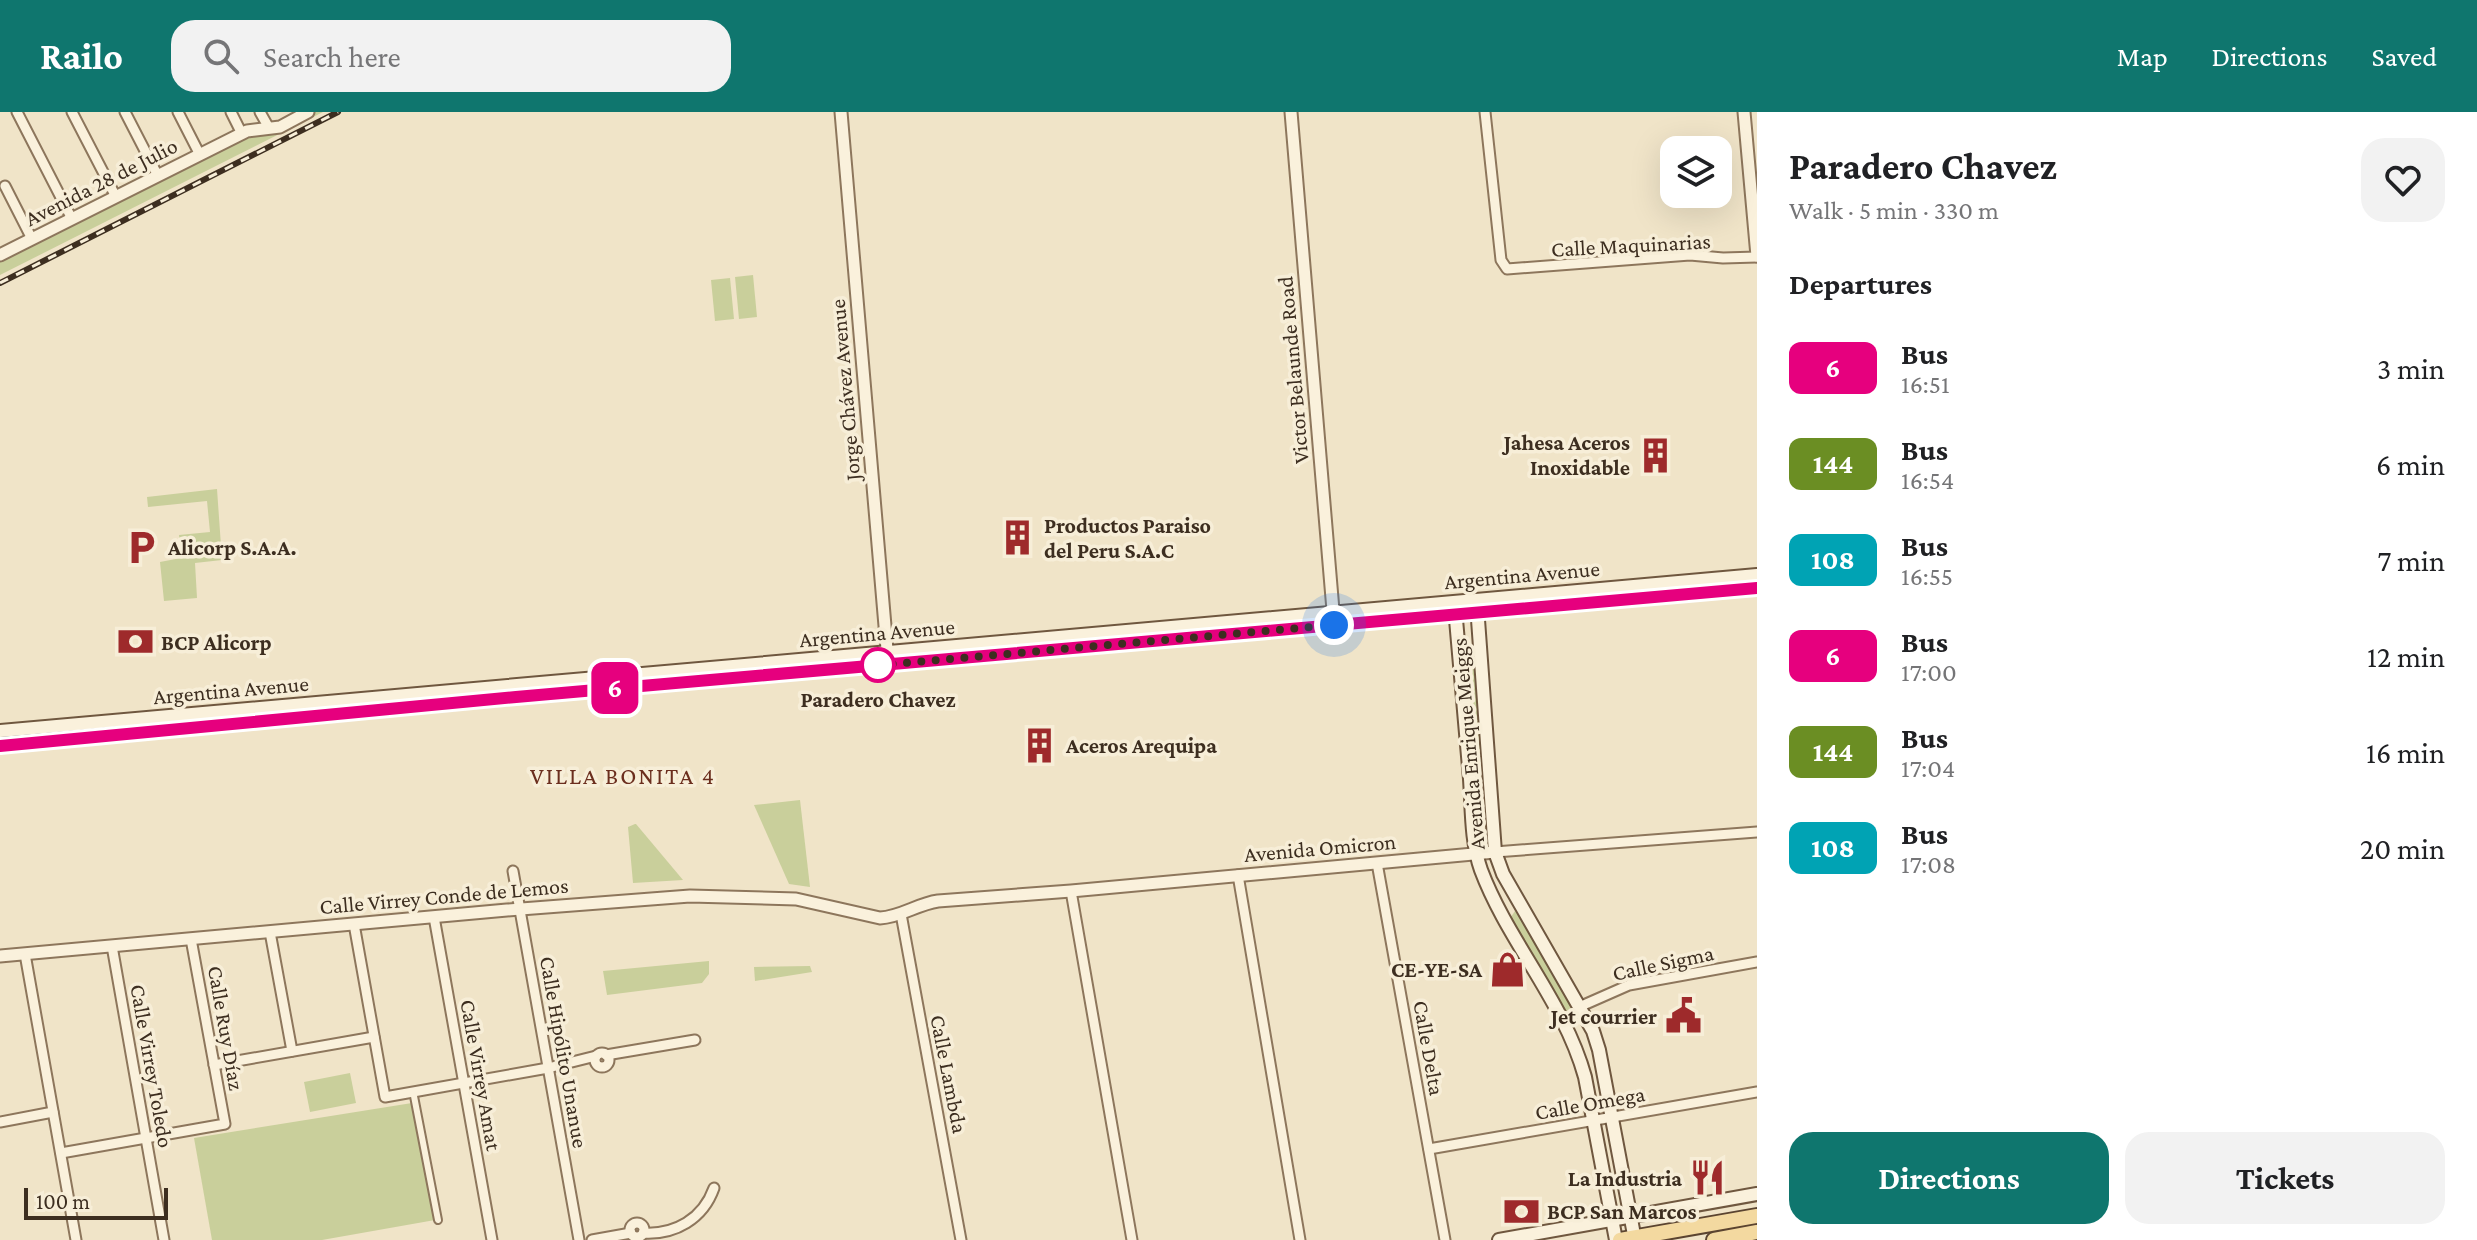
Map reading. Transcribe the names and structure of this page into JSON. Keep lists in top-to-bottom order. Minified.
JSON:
{"streets":{"main road":["Argentina Avenue","Avenida Enrique Meiggs"],"street":["Avenida 28 de Julio","Calle Maquinarias","Victor Belaunde Road","Jorge Chávez Avenue","Avenida Omicron","Calle Virrey Conde de Lemos","Calle Sigma","Calle Ruy Díaz","Calle Delta","Calle Hipólito Unanue","Calle Virrey Toledo","Calle Lambda","Calle Virrey Amat","Calle Omega"]},"crossings":[["Victor Belaunde Road","Argentina Avenue"],["Jorge Chávez Avenue","Argentina Avenue"],["Argentina Avenue","Avenida Enrique Meiggs"],["Avenida Enrique Meiggs","Avenida Omicron"],["Avenida Enrique Meiggs","Calle Sigma"],["Avenida Enrique Meiggs","Calle Omega"],["Avenida Omicron","Calle Virrey Conde de Lemos"],["Avenida Omicron","Calle Delta"],["Avenida Omicron","Calle Lambda"],["Calle Virrey Conde de Lemos","Calle Ruy Díaz"],["Calle Virrey Conde de Lemos","Calle Hipólito Unanue"],["Calle Virrey Conde de Lemos","Calle Virrey Toledo"],["Calle Virrey Conde de Lemos","Calle Lambda"],["Calle Virrey Conde de Lemos","Calle Virrey Amat"],["Calle Ruy Díaz","Calle Virrey Toledo"],["Calle Delta","Calle Omega"]],"districts":["VILLA BONITA 4"],"places":{"building":["Jahesa Aceros Inoxidable","Productos Paraiso del Peru S.A.C","Aceros Arequipa"],"parking":["Alicorp S.A.A."],"bank":["BCP Alicorp","BCP San Marcos"],"other":["Paradero Chavez"],"shop":["CE-YE-SA"],"public building":["Jet courrier"],"restaurant":["La Industria"]},"lines":["bus line 6"],"scale_bar":"100 m","page":{"header":"Railo","search":"Search here","nav":["Map","Directions","Saved"],"on_map":"6","heading":[["Paradero Chavez","Walk · 5 min · 330 m"],"Departures"],"list":[{"mark":"6","name":"Bus","note":"16:51","value":"3 min"},{"mark":"144","name":"Bus","note":"16:54","value":"6 min"},{"mark":"108","name":"Bus","note":"16:55","value":"7 min"},{"mark":"6","name":"Bus","note":"17:00","value":"12 min"},{"mark":"144","name":"Bus","note":"17:04","value":"16 min"},{"mark":"108","name":"Bus","note":"17:08","value":"20 min"}],"buttons":["Directions","Tickets"],"scale":"100 m"}}
